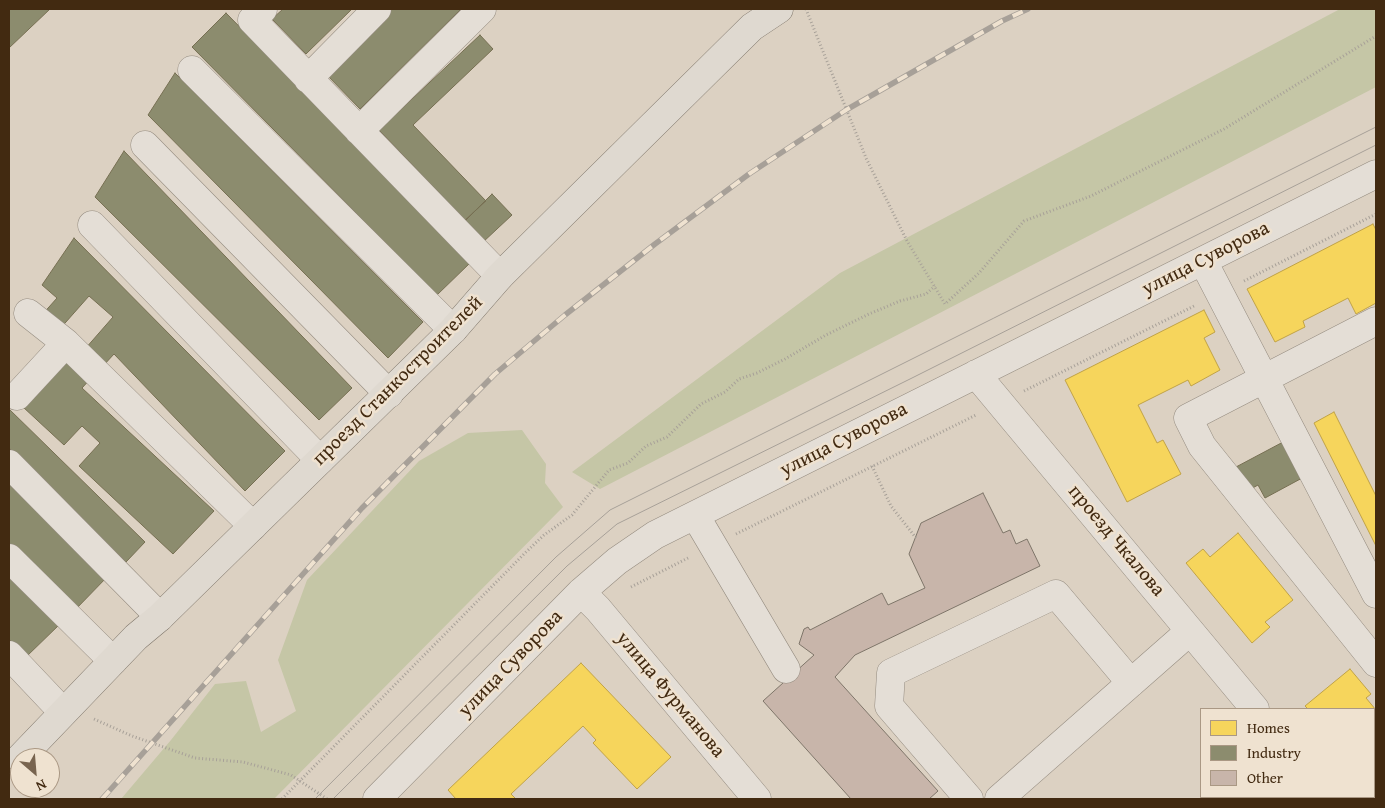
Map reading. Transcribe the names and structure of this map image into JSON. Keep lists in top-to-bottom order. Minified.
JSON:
{"streets":{"main road":["проезд Станкостроителей"],"street":["улица Суворова","проезд Чкалова","улица Фурманова"]},"crossings":[["улица Суворова","проезд Чкалова"],["улица Суворова","улица Фурманова"]],"legend":["Homes","Industry","Other"],"north":"bottom right"}
